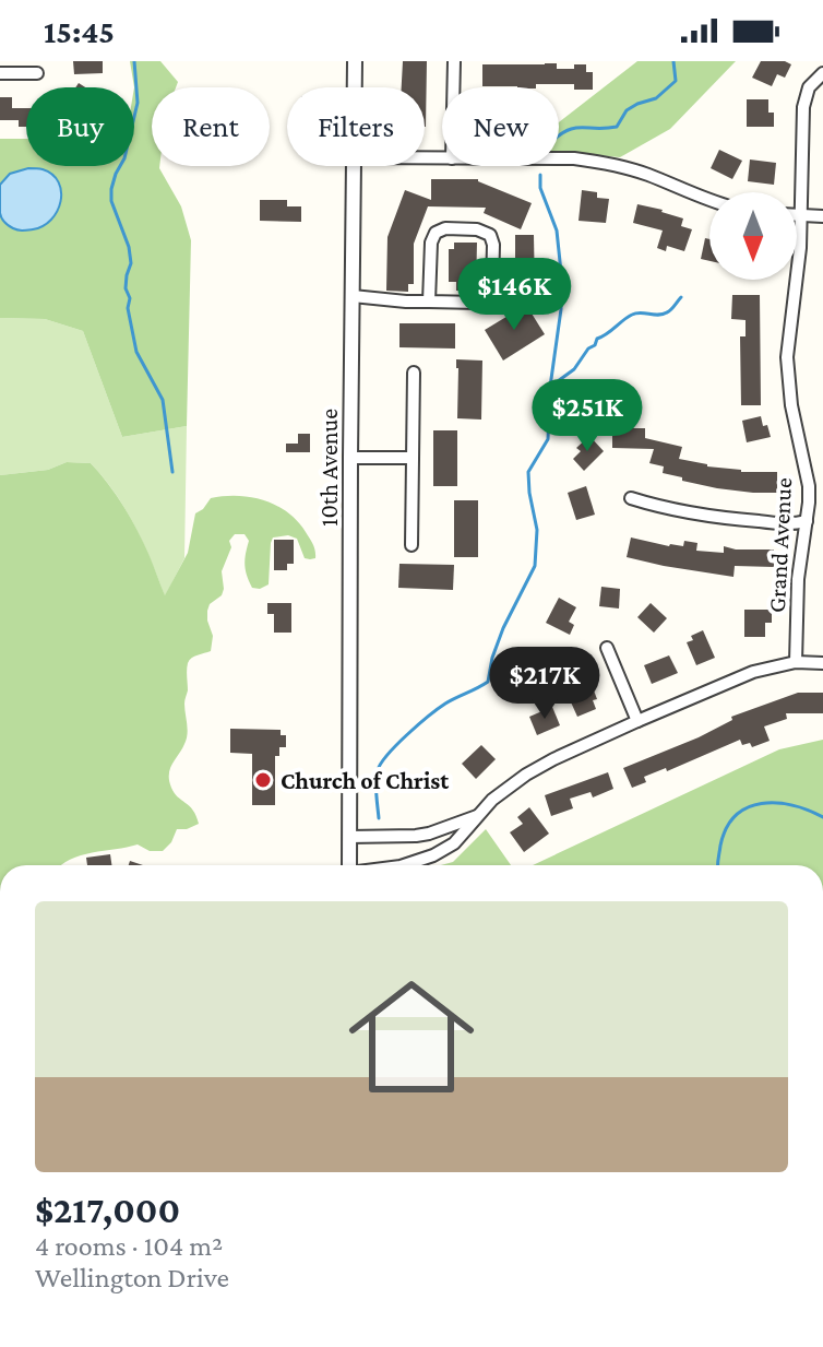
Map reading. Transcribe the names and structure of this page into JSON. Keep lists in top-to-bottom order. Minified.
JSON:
{"streets":{"street":["10th Avenue","Grand Avenue"]},"places":["Church of Christ"],"north":"bottom","page":{"status":"15:45","chip":["Buy","Rent","Filters","New"],"price":["$146K","$251K","$217K"],"list":[{"name":"$217,000","note":"4 rooms · 104 m² · Wellington Drive"}]}}
